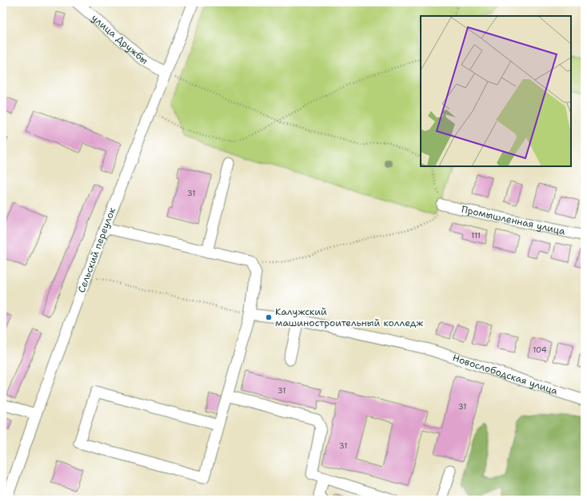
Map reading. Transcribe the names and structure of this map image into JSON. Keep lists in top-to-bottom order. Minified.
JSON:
{"streets":{"street":["улица Дружбы","Промышленная улица","Сельский переулок","Новослободская улица"]},"crossings":[["улица Дружбы","Сельский переулок"]],"places":["Калужский машиностроительный колледж"],"house_numbers":["31","111","104","31","31","31"]}
